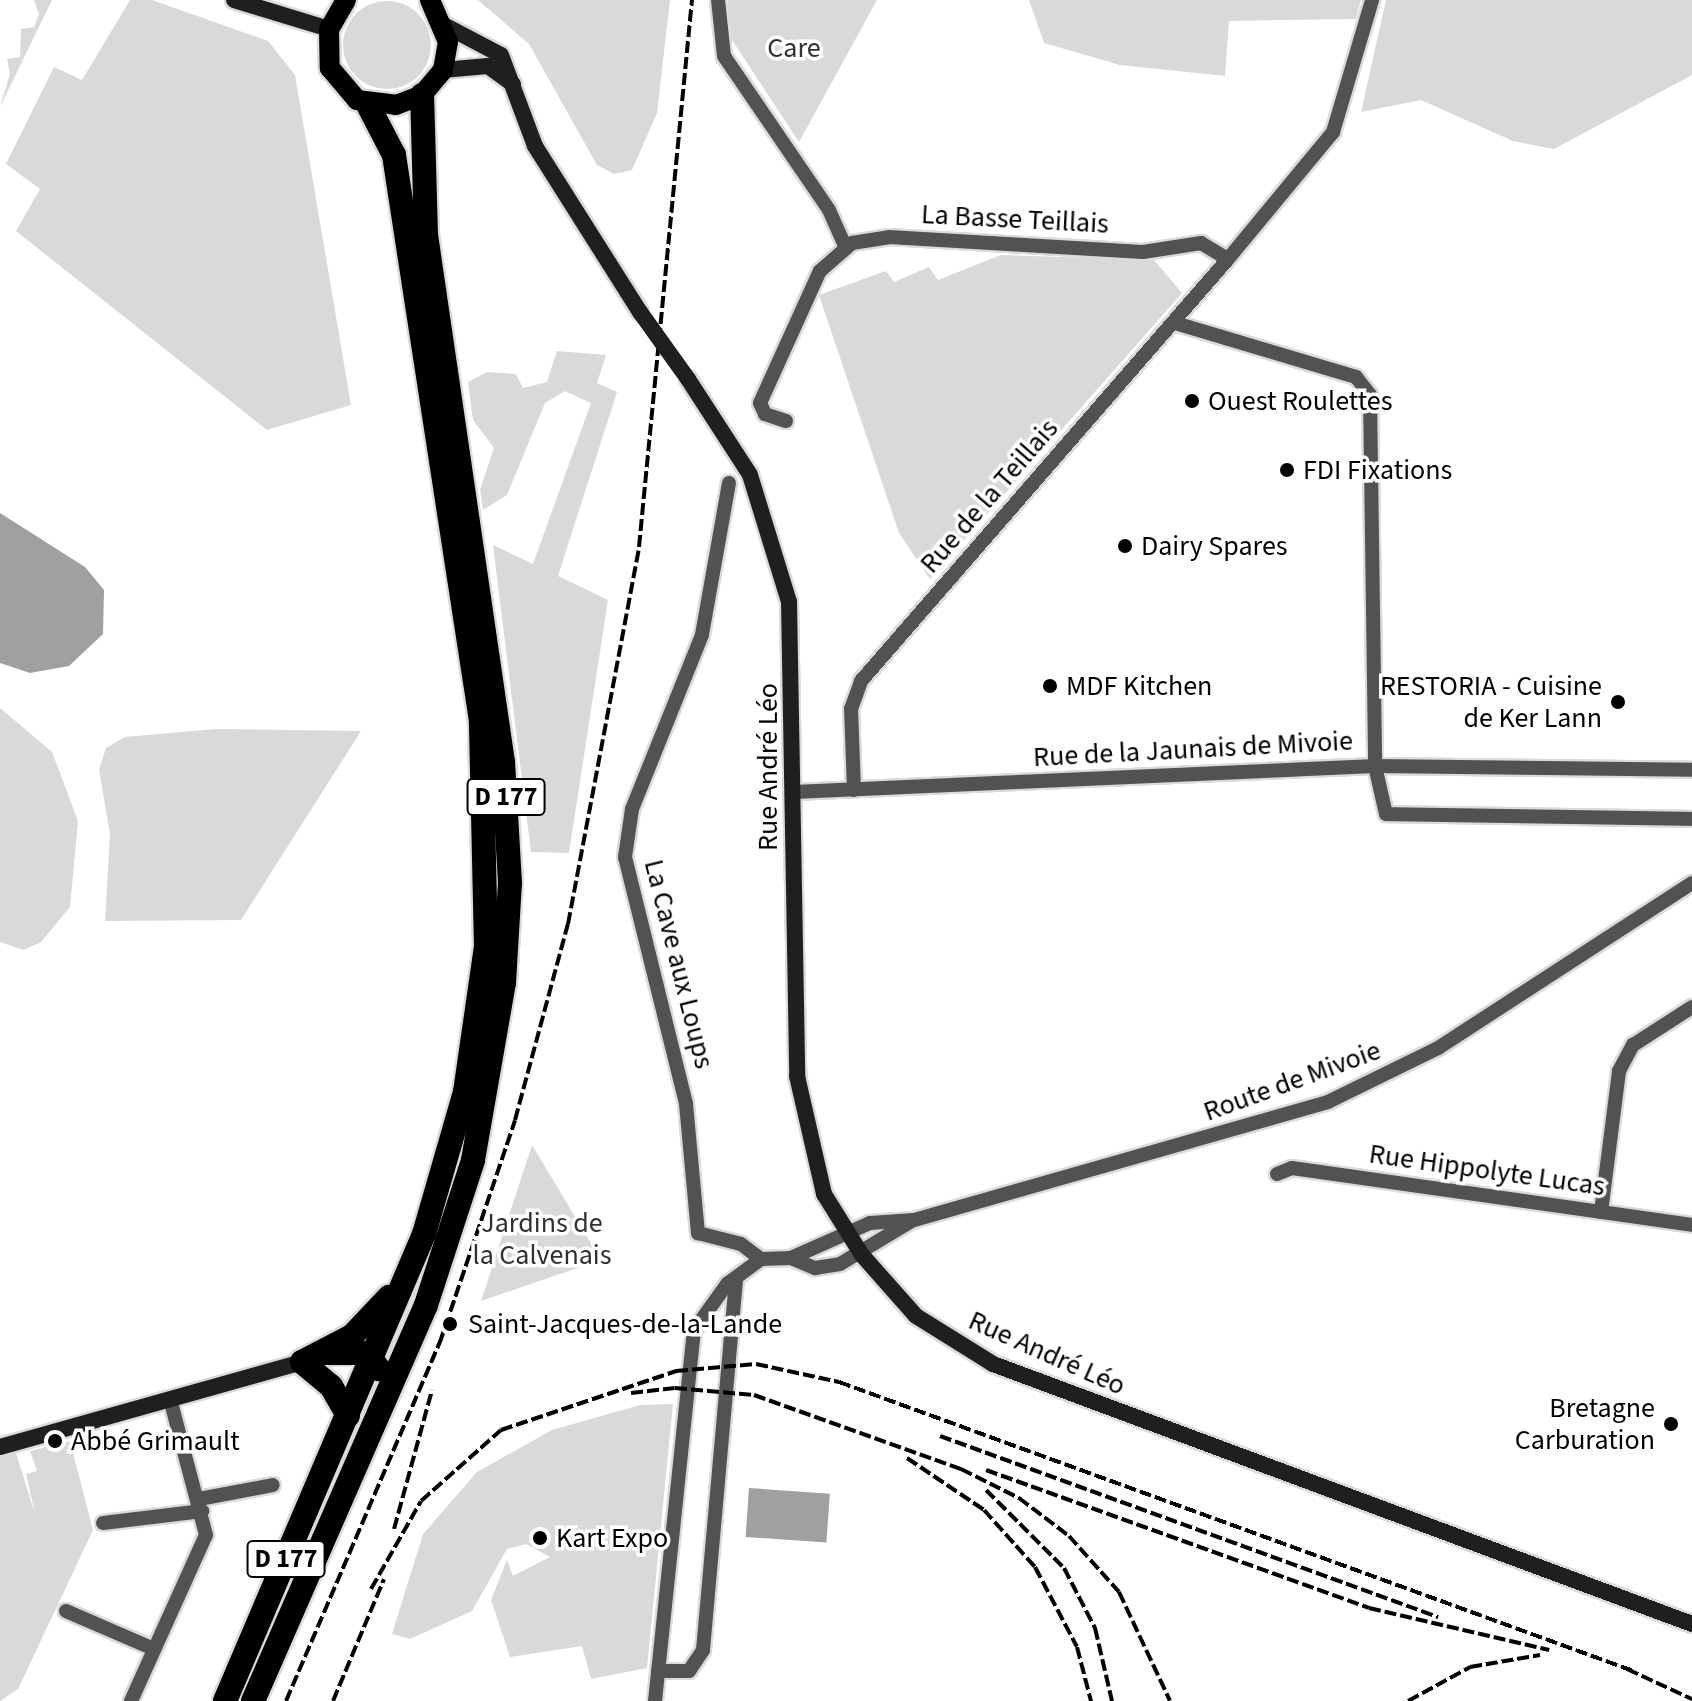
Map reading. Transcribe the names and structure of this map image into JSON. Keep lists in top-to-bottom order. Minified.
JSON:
{"streets":{"highway":["D 177"],"street":["La Basse Teillais","Rue de la Teillais","Rue de la Jaunais de Mivoie","Rue André Léo","La Cave aux Loups","Route de Mivoie","Rue Hippolyte Lucas"]},"crossings":[["La Basse Teillais","Rue de la Teillais"],["Rue de la Teillais","Rue de la Jaunais de Mivoie"],["Rue de la Jaunais de Mivoie","Rue André Léo"],["Rue André Léo","Route de Mivoie"]],"parks":["Care","Jardins de la Calvenais"],"places":["Ouest Roulettes","FDI Fixations","Dairy Spares","MDF Kitchen","RESTORIA - Cuisine de Ker Lann","Saint-Jacques-de-la-Lande","Bretagne Carburation","Abbé Grimault","Kart Expo"]}
